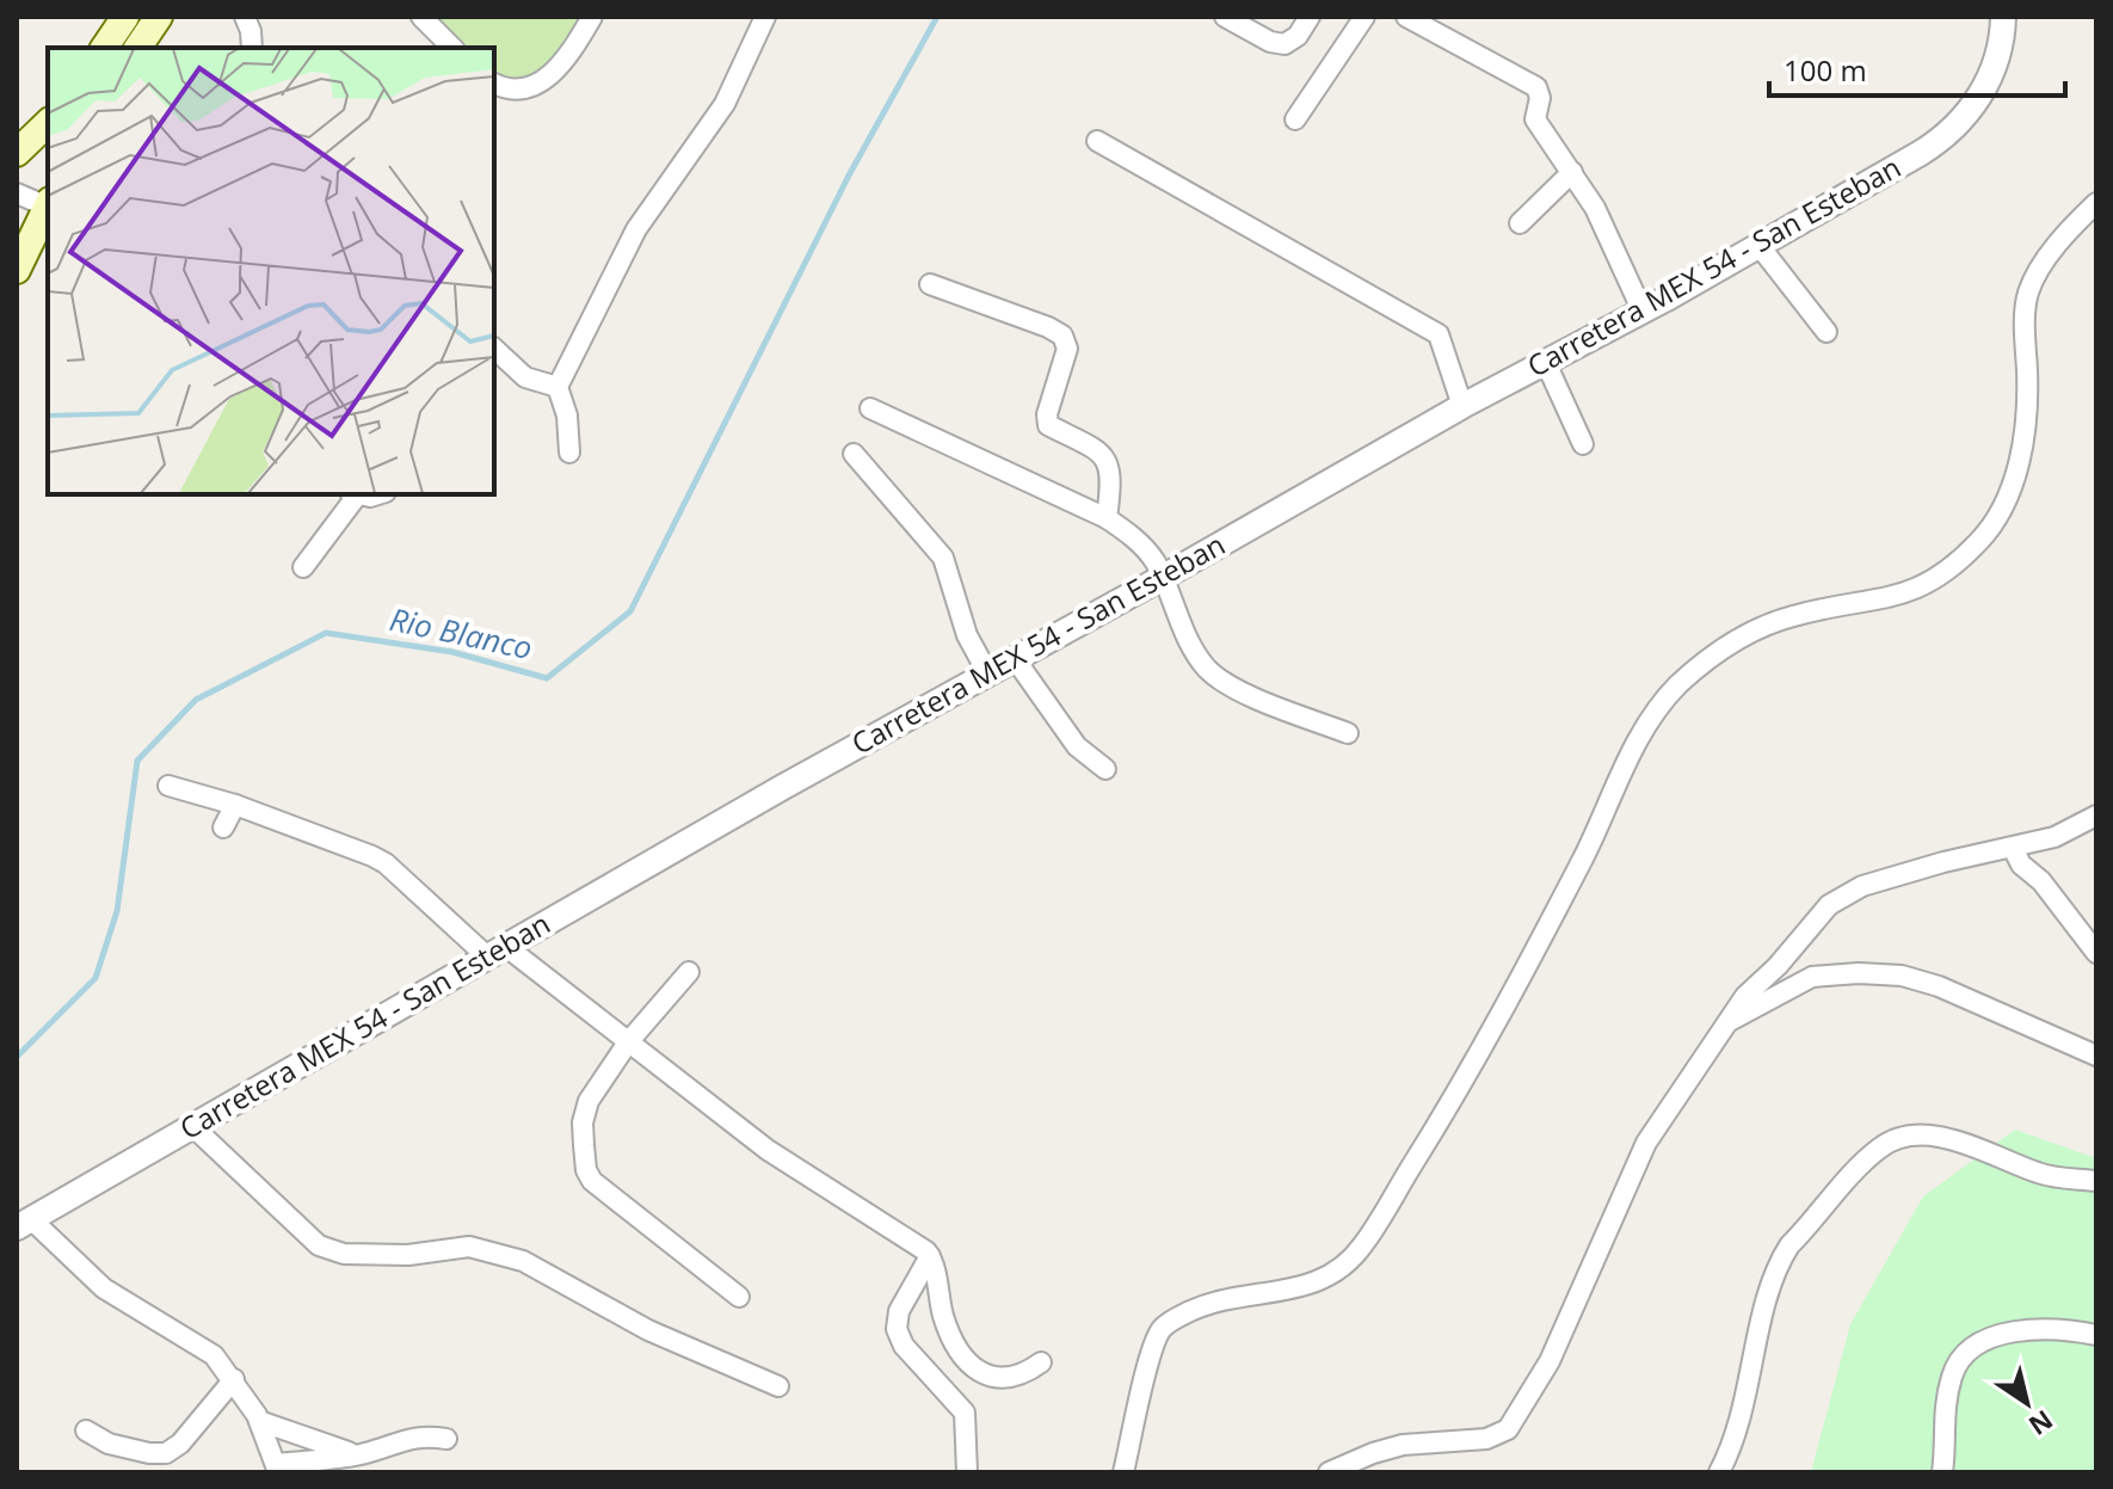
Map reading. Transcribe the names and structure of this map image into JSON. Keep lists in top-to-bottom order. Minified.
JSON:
{"streets":{"street":["Carretera MEX 54 - San Esteban"]},"water":["Rio Blanco"],"scale_bar":"100 m","north":"bottom right"}
